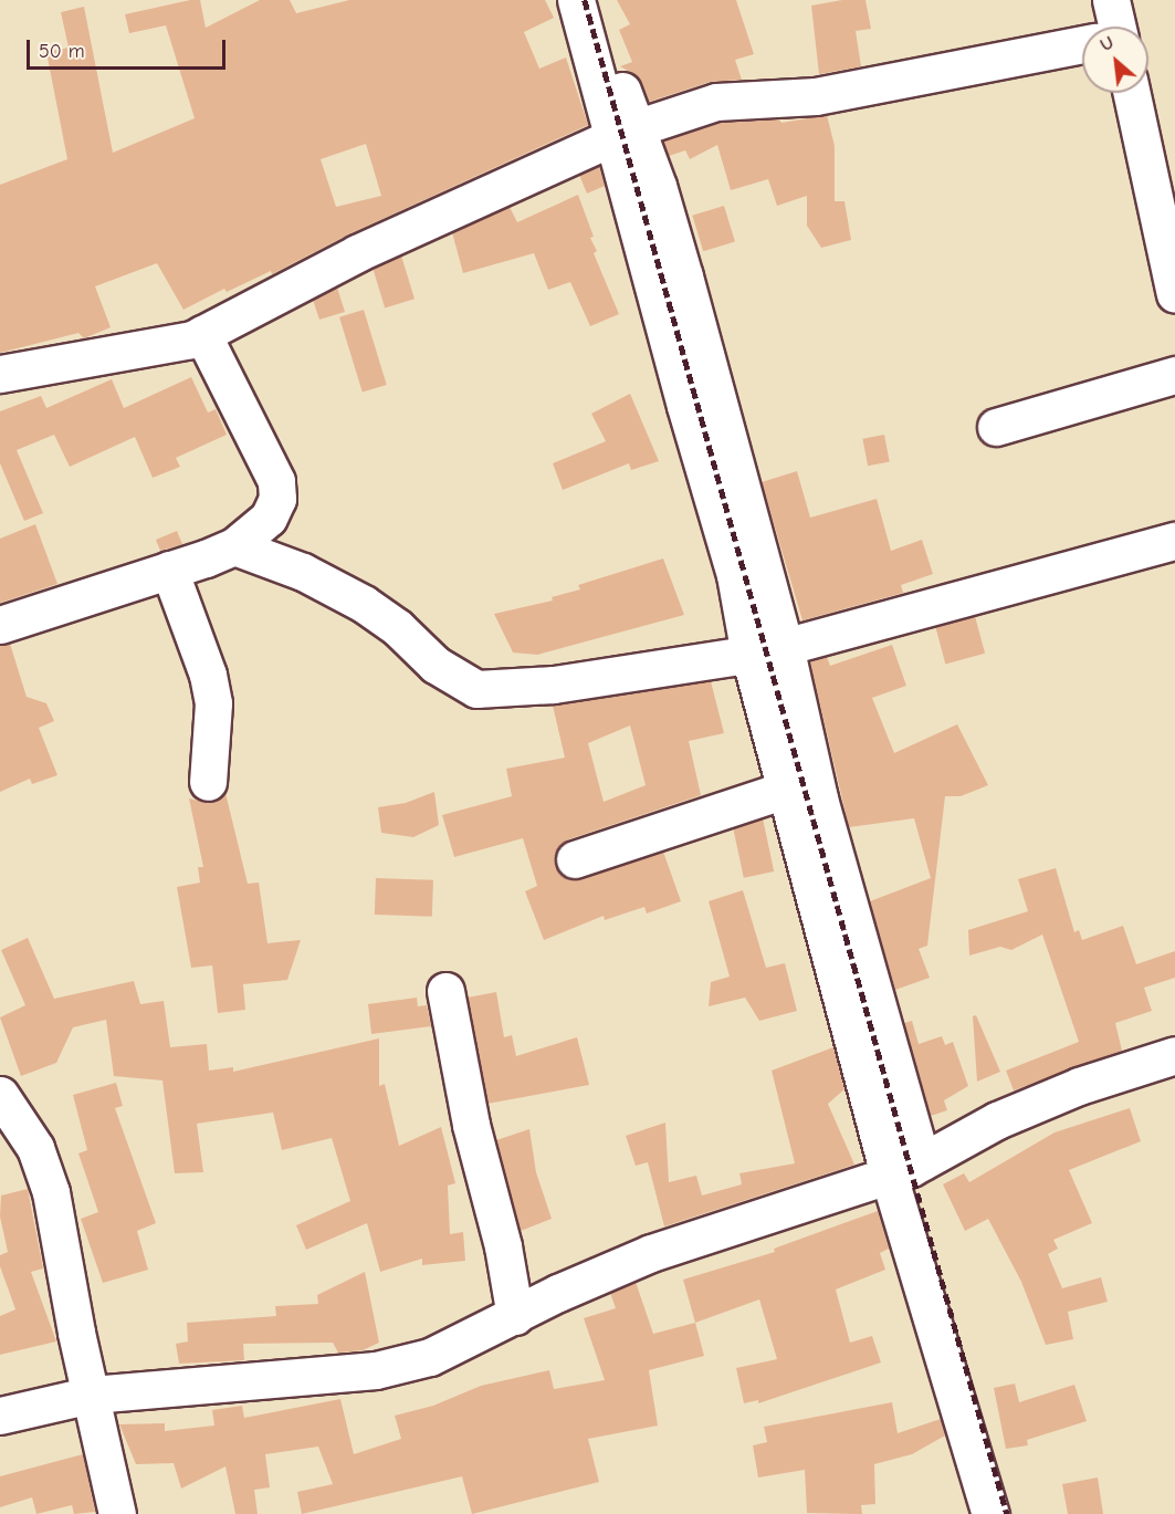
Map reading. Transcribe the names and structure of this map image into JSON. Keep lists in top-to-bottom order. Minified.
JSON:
{"scale_bar":"50 m","north":"top left"}
